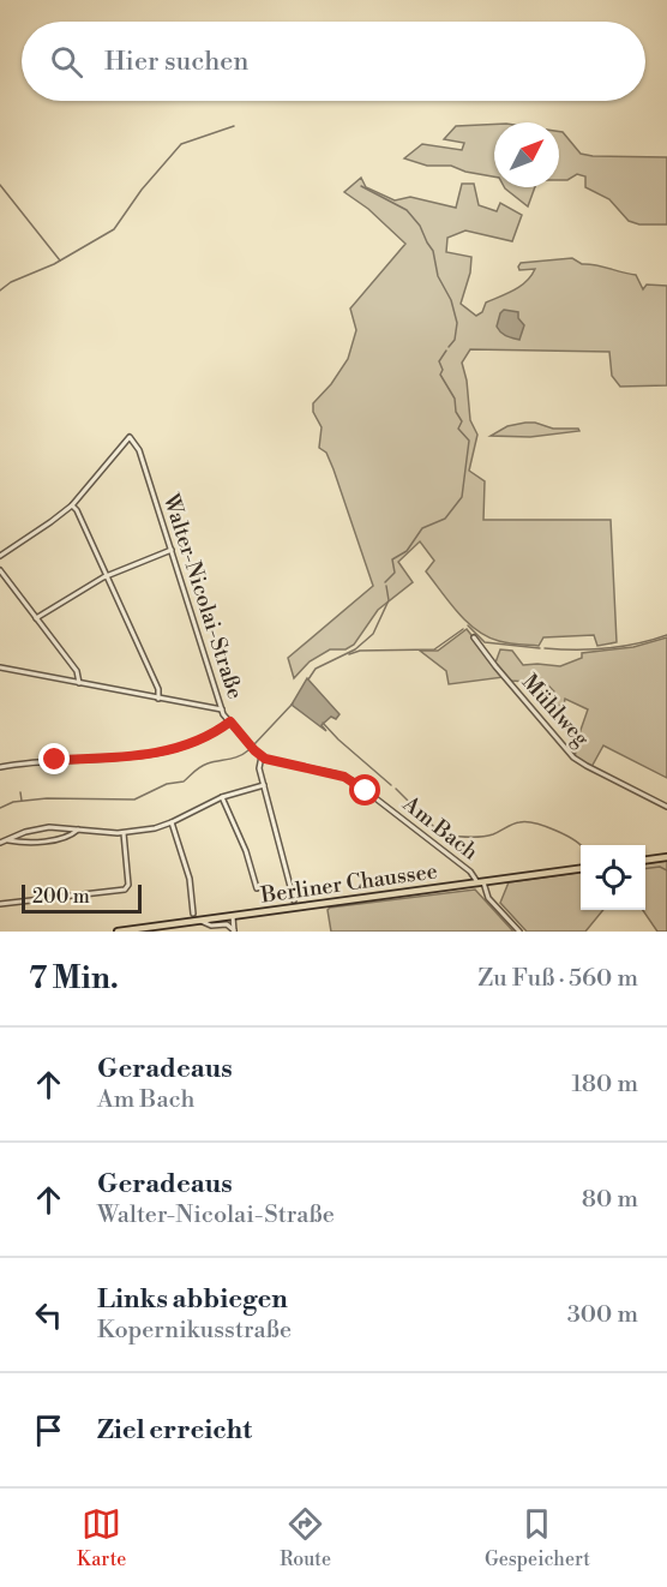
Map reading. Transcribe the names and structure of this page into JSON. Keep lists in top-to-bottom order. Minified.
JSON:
{"streets":{"main road":["Berliner Chaussee"],"street":["Walter-Nicolai-Straße","Mühlweg","Am Bach"]},"crossings":[["Walter-Nicolai-Straße","Am Bach"],["Am Bach","Berliner Chaussee"]],"scale_bar":"200 m","north":"top right","page":{"search":"Hier suchen","scale":"200 m","heading":["7 Min.","Zu Fuß · 560 m"],"list":[["Geradeaus","Am Bach","180 m"],["Geradeaus","Walter-Nicolai-Straße","80 m"],["Links abbiegen","Kopernikusstraße","300 m"],"Ziel erreicht"],"nav":["Karte","Route","Gespeichert"]}}
